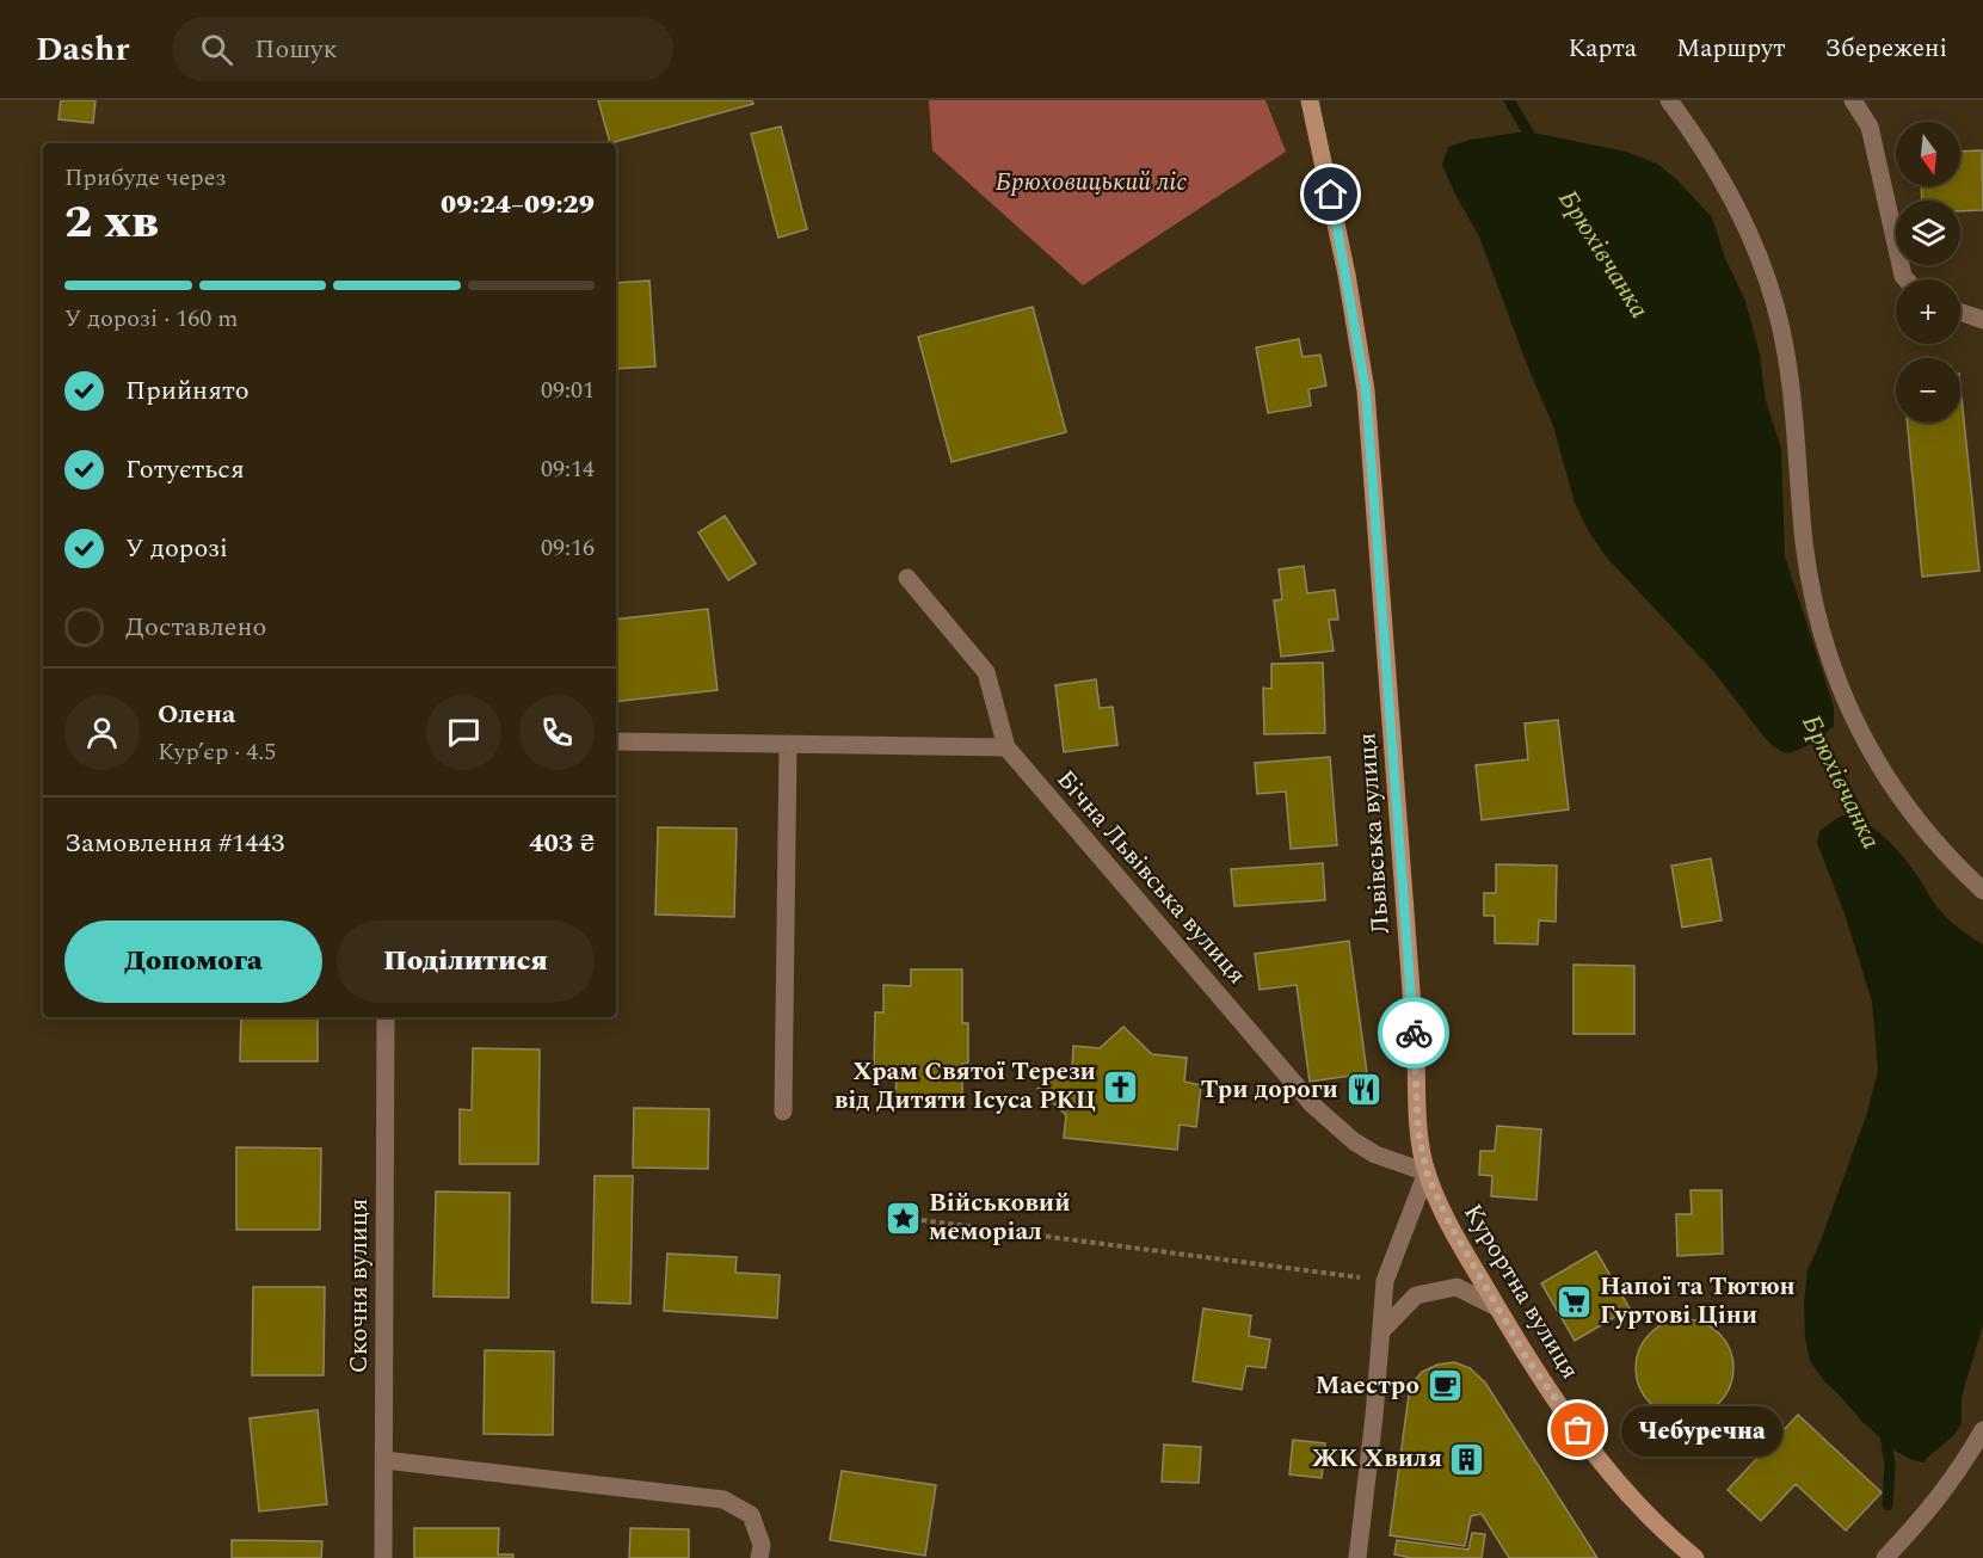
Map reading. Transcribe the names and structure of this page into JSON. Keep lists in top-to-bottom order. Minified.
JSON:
{"streets":{"main road":["Львівська вулиця","Курортна вулиця"],"street":["Бічна Львівська вулиця","Скочня вулиця"]},"crossings":[["Львівська вулиця","Бічна Львівська вулиця"],["Львівська вулиця","Курортна вулиця"],["Бічна Львівська вулиця","Курортна вулиця"]],"water":["Брюхівчанка"],"parks":["Брюховицький ліс"],"places":{"church":["Храм Святої Терези від Дитяти Ісуса РКЦ"],"restaurant":["Три дороги"],"place":["Військовий меморіал"],"supermarket":["Напої та Тютюн Гуртові Ціни"],"cafe":["Маестро"],"other":["Чебуречна"],"building":["ЖК Хвиля"]},"north":"bottom","page":{"header":"Dashr","search":"Пошук","nav":["Карта","Маршрут","Збережені"],"map_buttons":["+","−"],"heading":["2 хв","Прибуде через","09:24–09:29"],"panel":["Олена","Кур’єр · 4.5","Замовлення #1443","403 ₴"],"bar":"У дорозі · 160 m","list":[["Прийнято","09:01"],["Готується","09:14"],["У дорозі","09:16"],"Доставлено"],"buttons":["Допомога","Поділитися"],"bubble":"Чебуречна"}}
